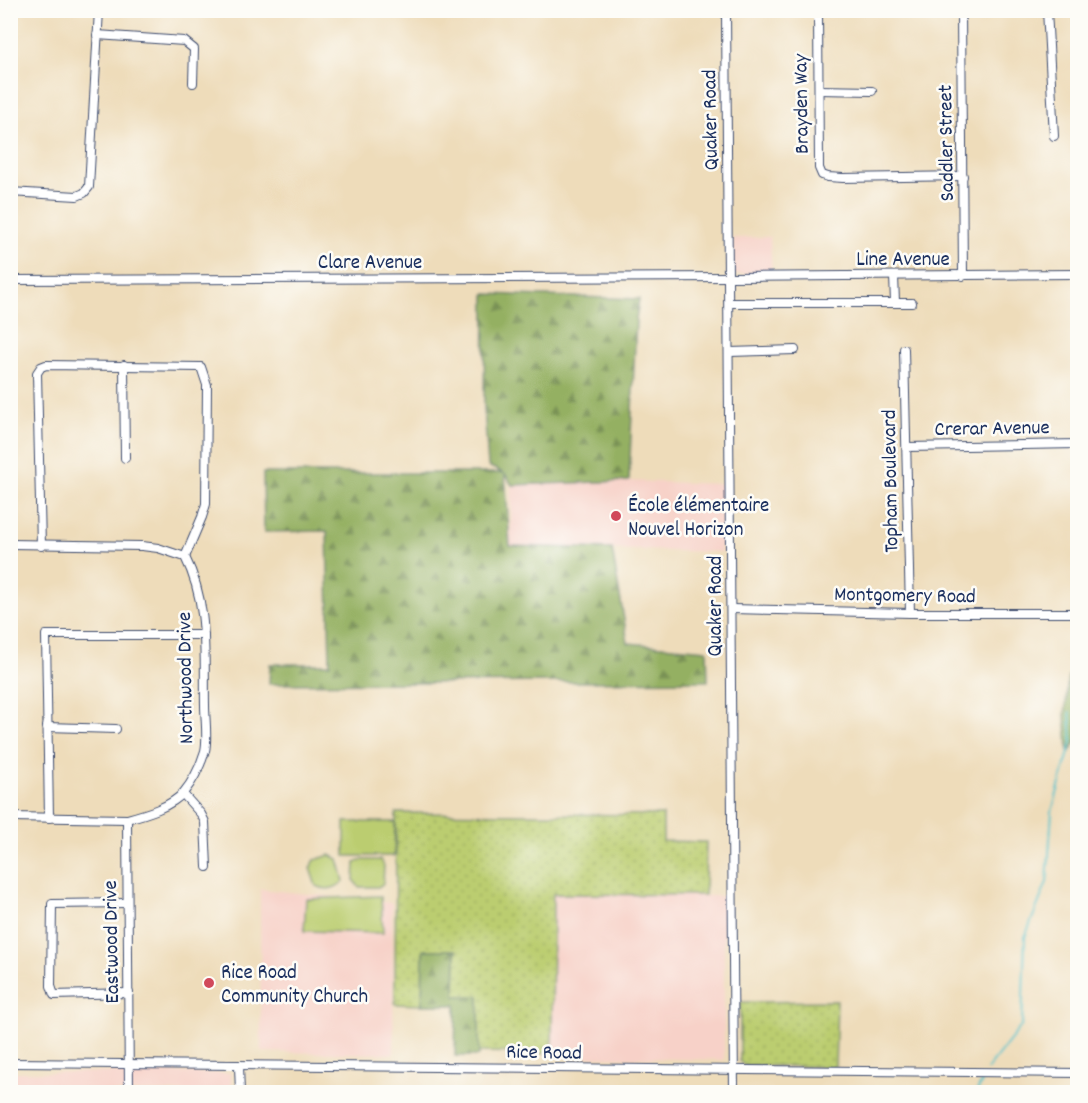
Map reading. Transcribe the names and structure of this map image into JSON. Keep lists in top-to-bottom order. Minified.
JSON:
{"streets":{"street":["Brayden Way","Quaker Road","Saddler Street","Line Avenue","Clare Avenue","Crerar Avenue","Topham Boulevard","Montgomery Road","Northwood Drive","Eastwood Drive","Rice Road"]},"crossings":[["Brayden Way","Saddler Street"],["Quaker Road","Line Avenue"],["Quaker Road","Clare Avenue"],["Quaker Road","Montgomery Road"],["Quaker Road","Rice Road"],["Saddler Street","Line Avenue"],["Line Avenue","Clare Avenue"],["Crerar Avenue","Topham Boulevard"],["Topham Boulevard","Montgomery Road"],["Eastwood Drive","Rice Road"]],"places":["École élémentaire Nouvel Horizon","Rice Road Community Church"]}
